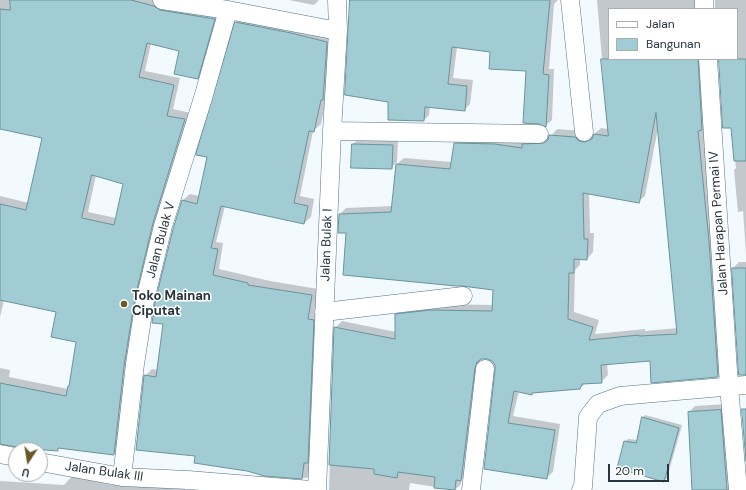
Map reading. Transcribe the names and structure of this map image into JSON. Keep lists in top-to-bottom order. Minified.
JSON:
{"streets":{"street":["Jalan Harapan Permai IV","Jalan Bulak V","Jalan Bulak I","Jalan Bulak III"]},"crossings":[["Jalan Bulak V","Jalan Bulak III"]],"places":["Toko Mainan Ciputat"],"legend":["Jalan","Bangunan"],"scale_bar":"20 m","north":"bottom"}
